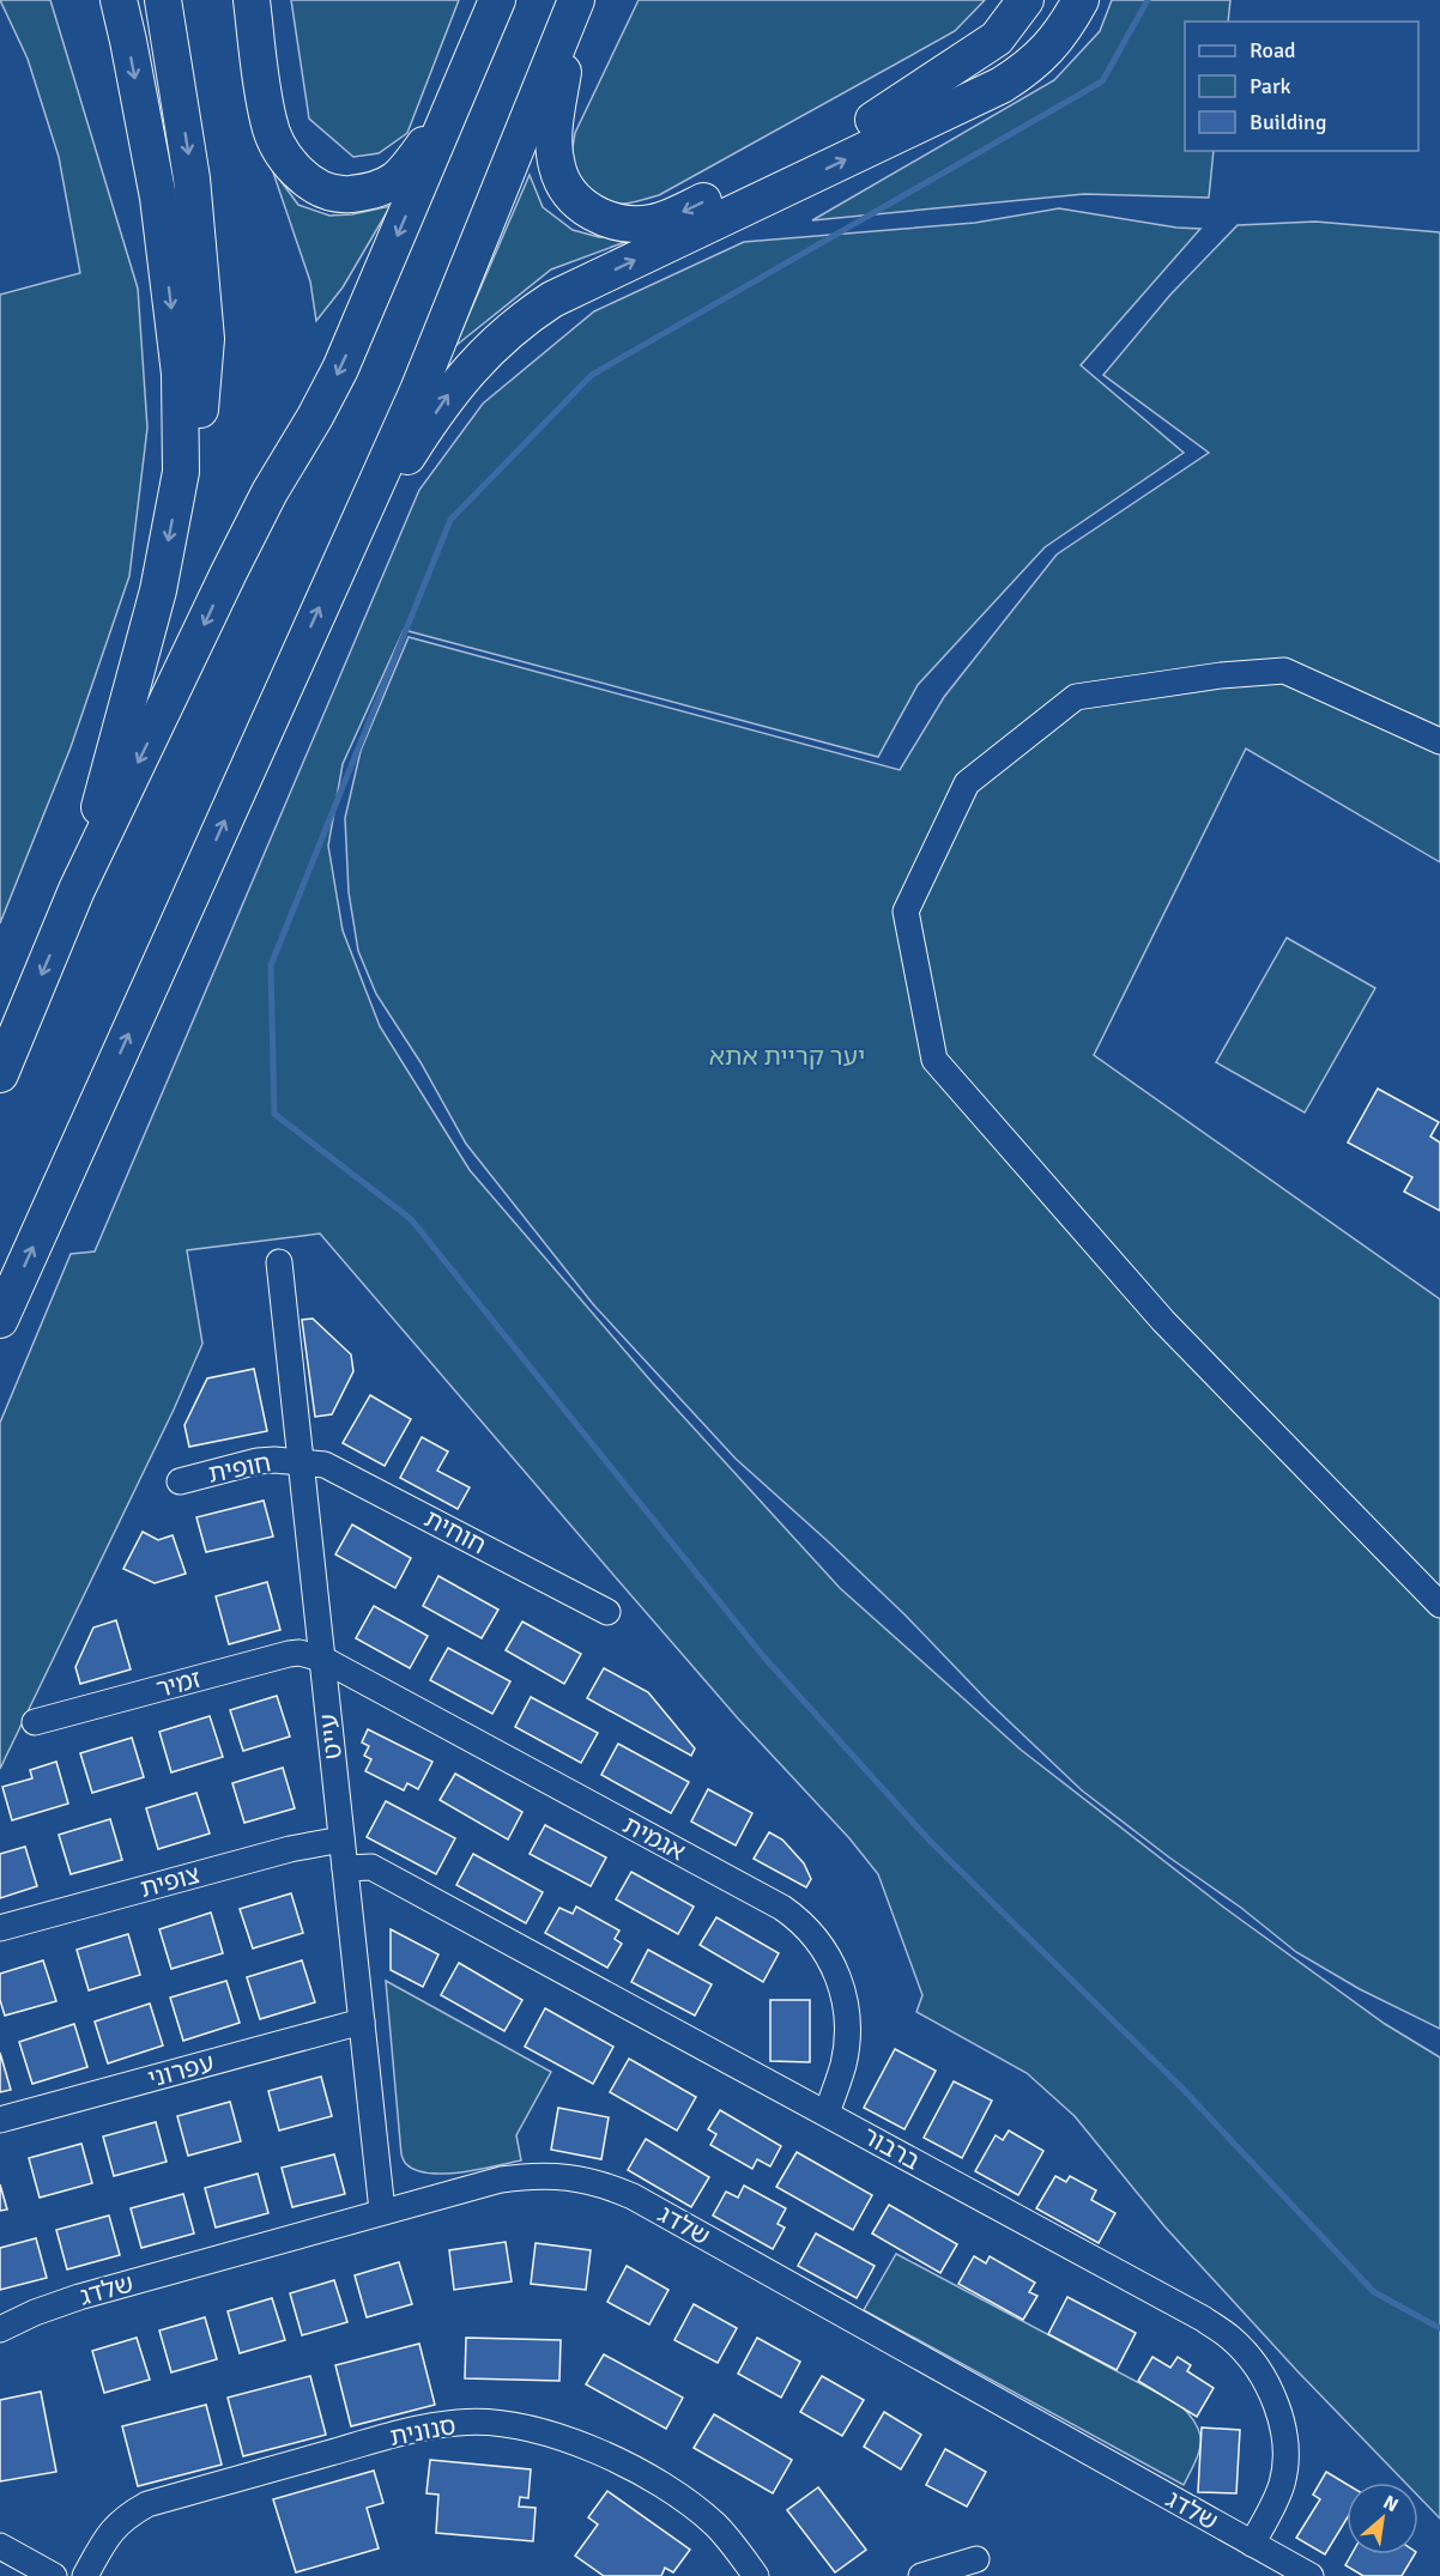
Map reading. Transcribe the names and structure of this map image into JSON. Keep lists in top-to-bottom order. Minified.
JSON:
{"streets":{"street":["חופית","חוחית","זמיר","עייט","אגמית","צופית","עפרוני","ברבור","שלדג","סנונית"]},"crossings":[["חופית","חוחית"],["חופית","עייט"],["חוחית","עייט"],["זמיר","עייט"],["זמיר","אגמית"],["עייט","אגמית"],["עייט","צופית"],["עייט","עפרוני"],["עייט","ברבור"],["עייט","שלדג"],["אגמית","ברבור"],["ברבור","שלדג"]],"parks":["יער קריית אתא"],"legend":["Road","Park","Building"],"north":"top right"}
